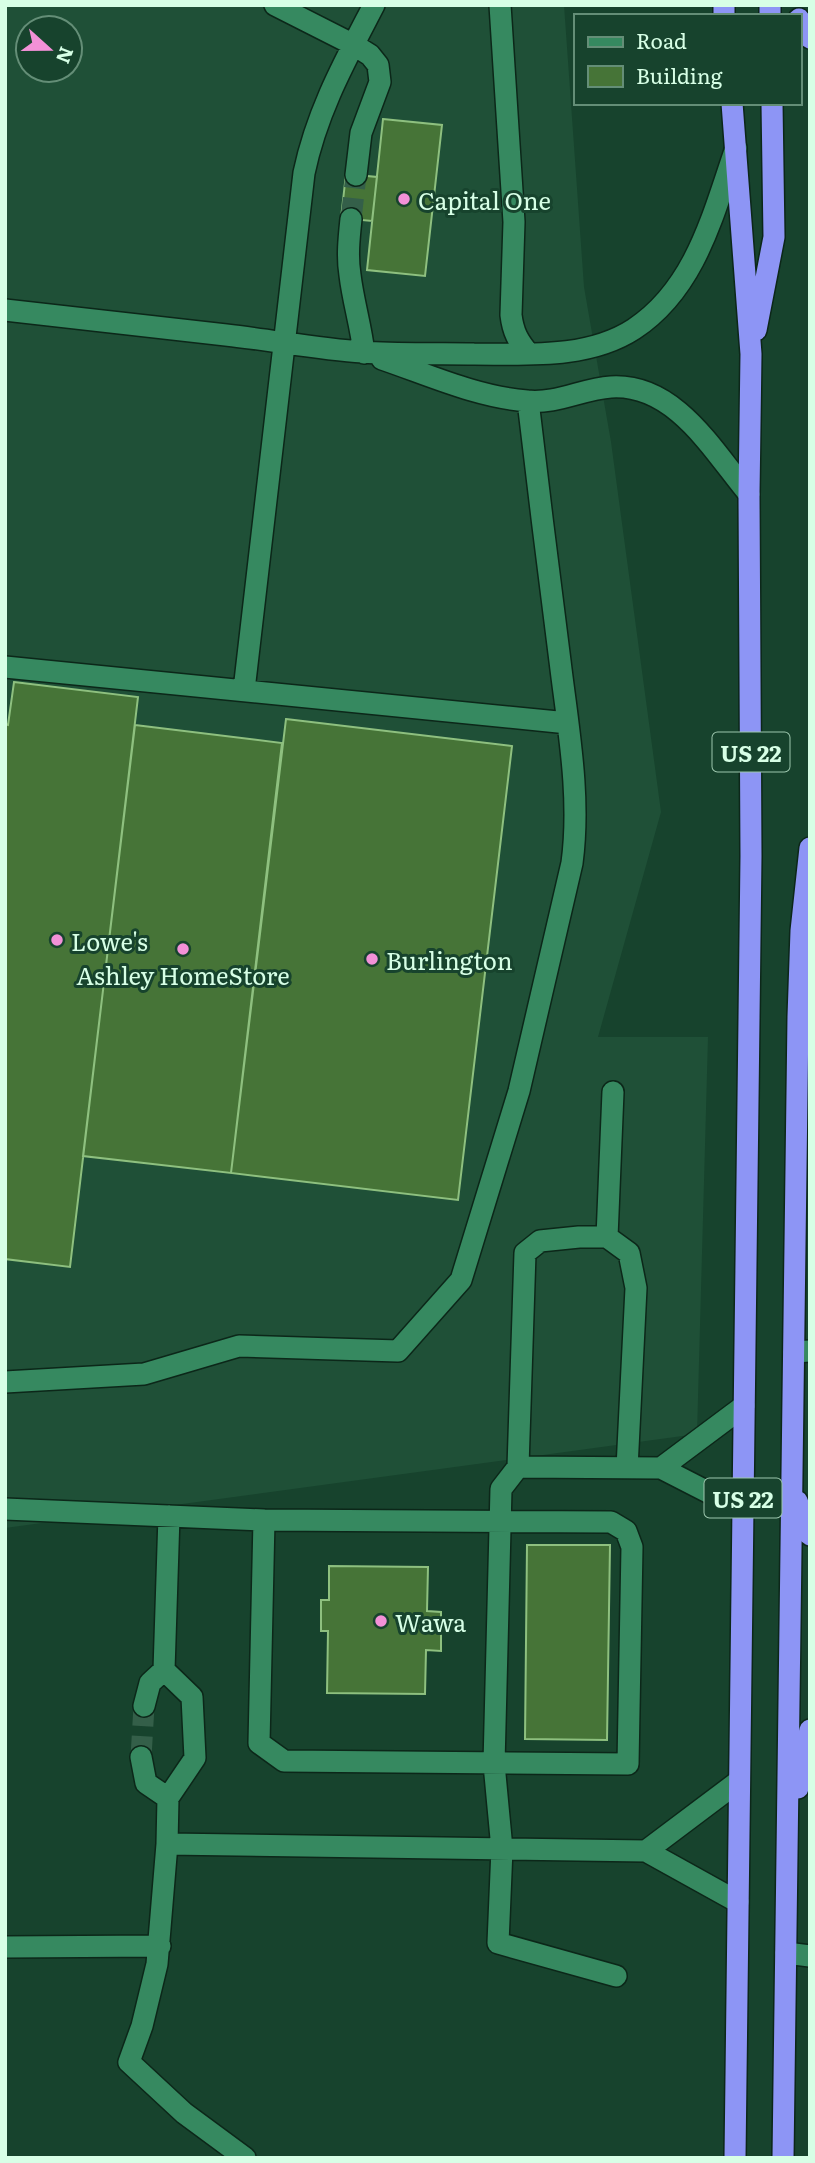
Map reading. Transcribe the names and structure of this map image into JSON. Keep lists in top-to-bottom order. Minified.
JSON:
{"streets":{"highway":["US 22"]},"places":["Capital One","Lowe's","Ashley HomeStore","Burlington","Wawa"],"legend":["Road","Building"],"north":"right"}
